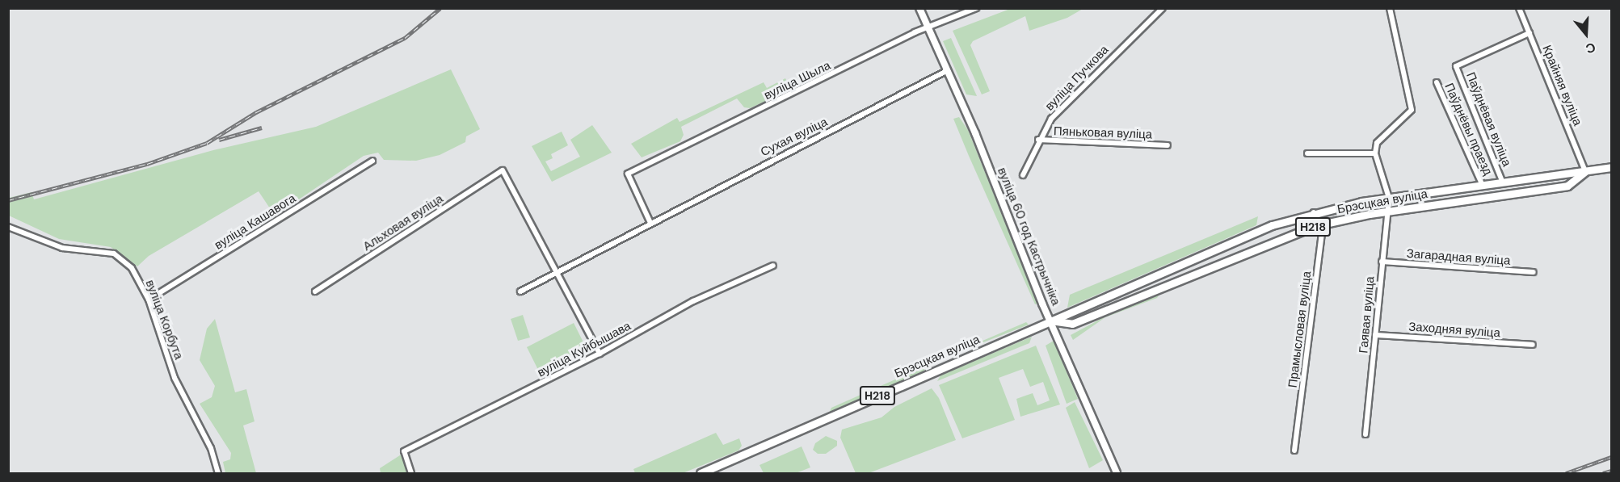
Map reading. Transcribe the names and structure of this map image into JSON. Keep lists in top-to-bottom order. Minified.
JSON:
{"streets":{"main road":["Брэсцкая вуліца","Н218"],"street":["вуліца Пучкова","вуліца Шыла","Крайняя вуліца","Паўднёвая вуліца","Паўднёвы праезд","Пяньковая вуліца","Сухая вуліца","вуліца Кашавога","Альховая вуліца","вуліца 60 год Кастрычніка","Загарадная вуліца","Гаявая вуліца","вуліца Корбута","Прамысловая вуліца","Заходняя вуліца","вуліца Куйбышава"]},"crossings":[["вуліца Пучкова","Пяньковая вуліца"],["вуліца Шыла","Сухая вуліца"],["вуліца Шыла","вуліца 60 год Кастрычніка"],["Крайняя вуліца","Паўднёвая вуліца"],["Крайняя вуліца","Брэсцкая вуліца"],["Паўднёвая вуліца","Брэсцкая вуліца"],["Паўднёвы праезд","Брэсцкая вуліца"],["Сухая вуліца","Альховая вуліца"],["Сухая вуліца","вуліца 60 год Кастрычніка"],["Брэсцкая вуліца","вуліца 60 год Кастрычніка"],["Брэсцкая вуліца","Гаявая вуліца"],["Брэсцкая вуліца","Прамысловая вуліца"],["вуліца Кашавога","вуліца Корбута"],["Загарадная вуліца","Гаявая вуліца"],["Гаявая вуліца","Заходняя вуліца"]],"north":"bottom"}
